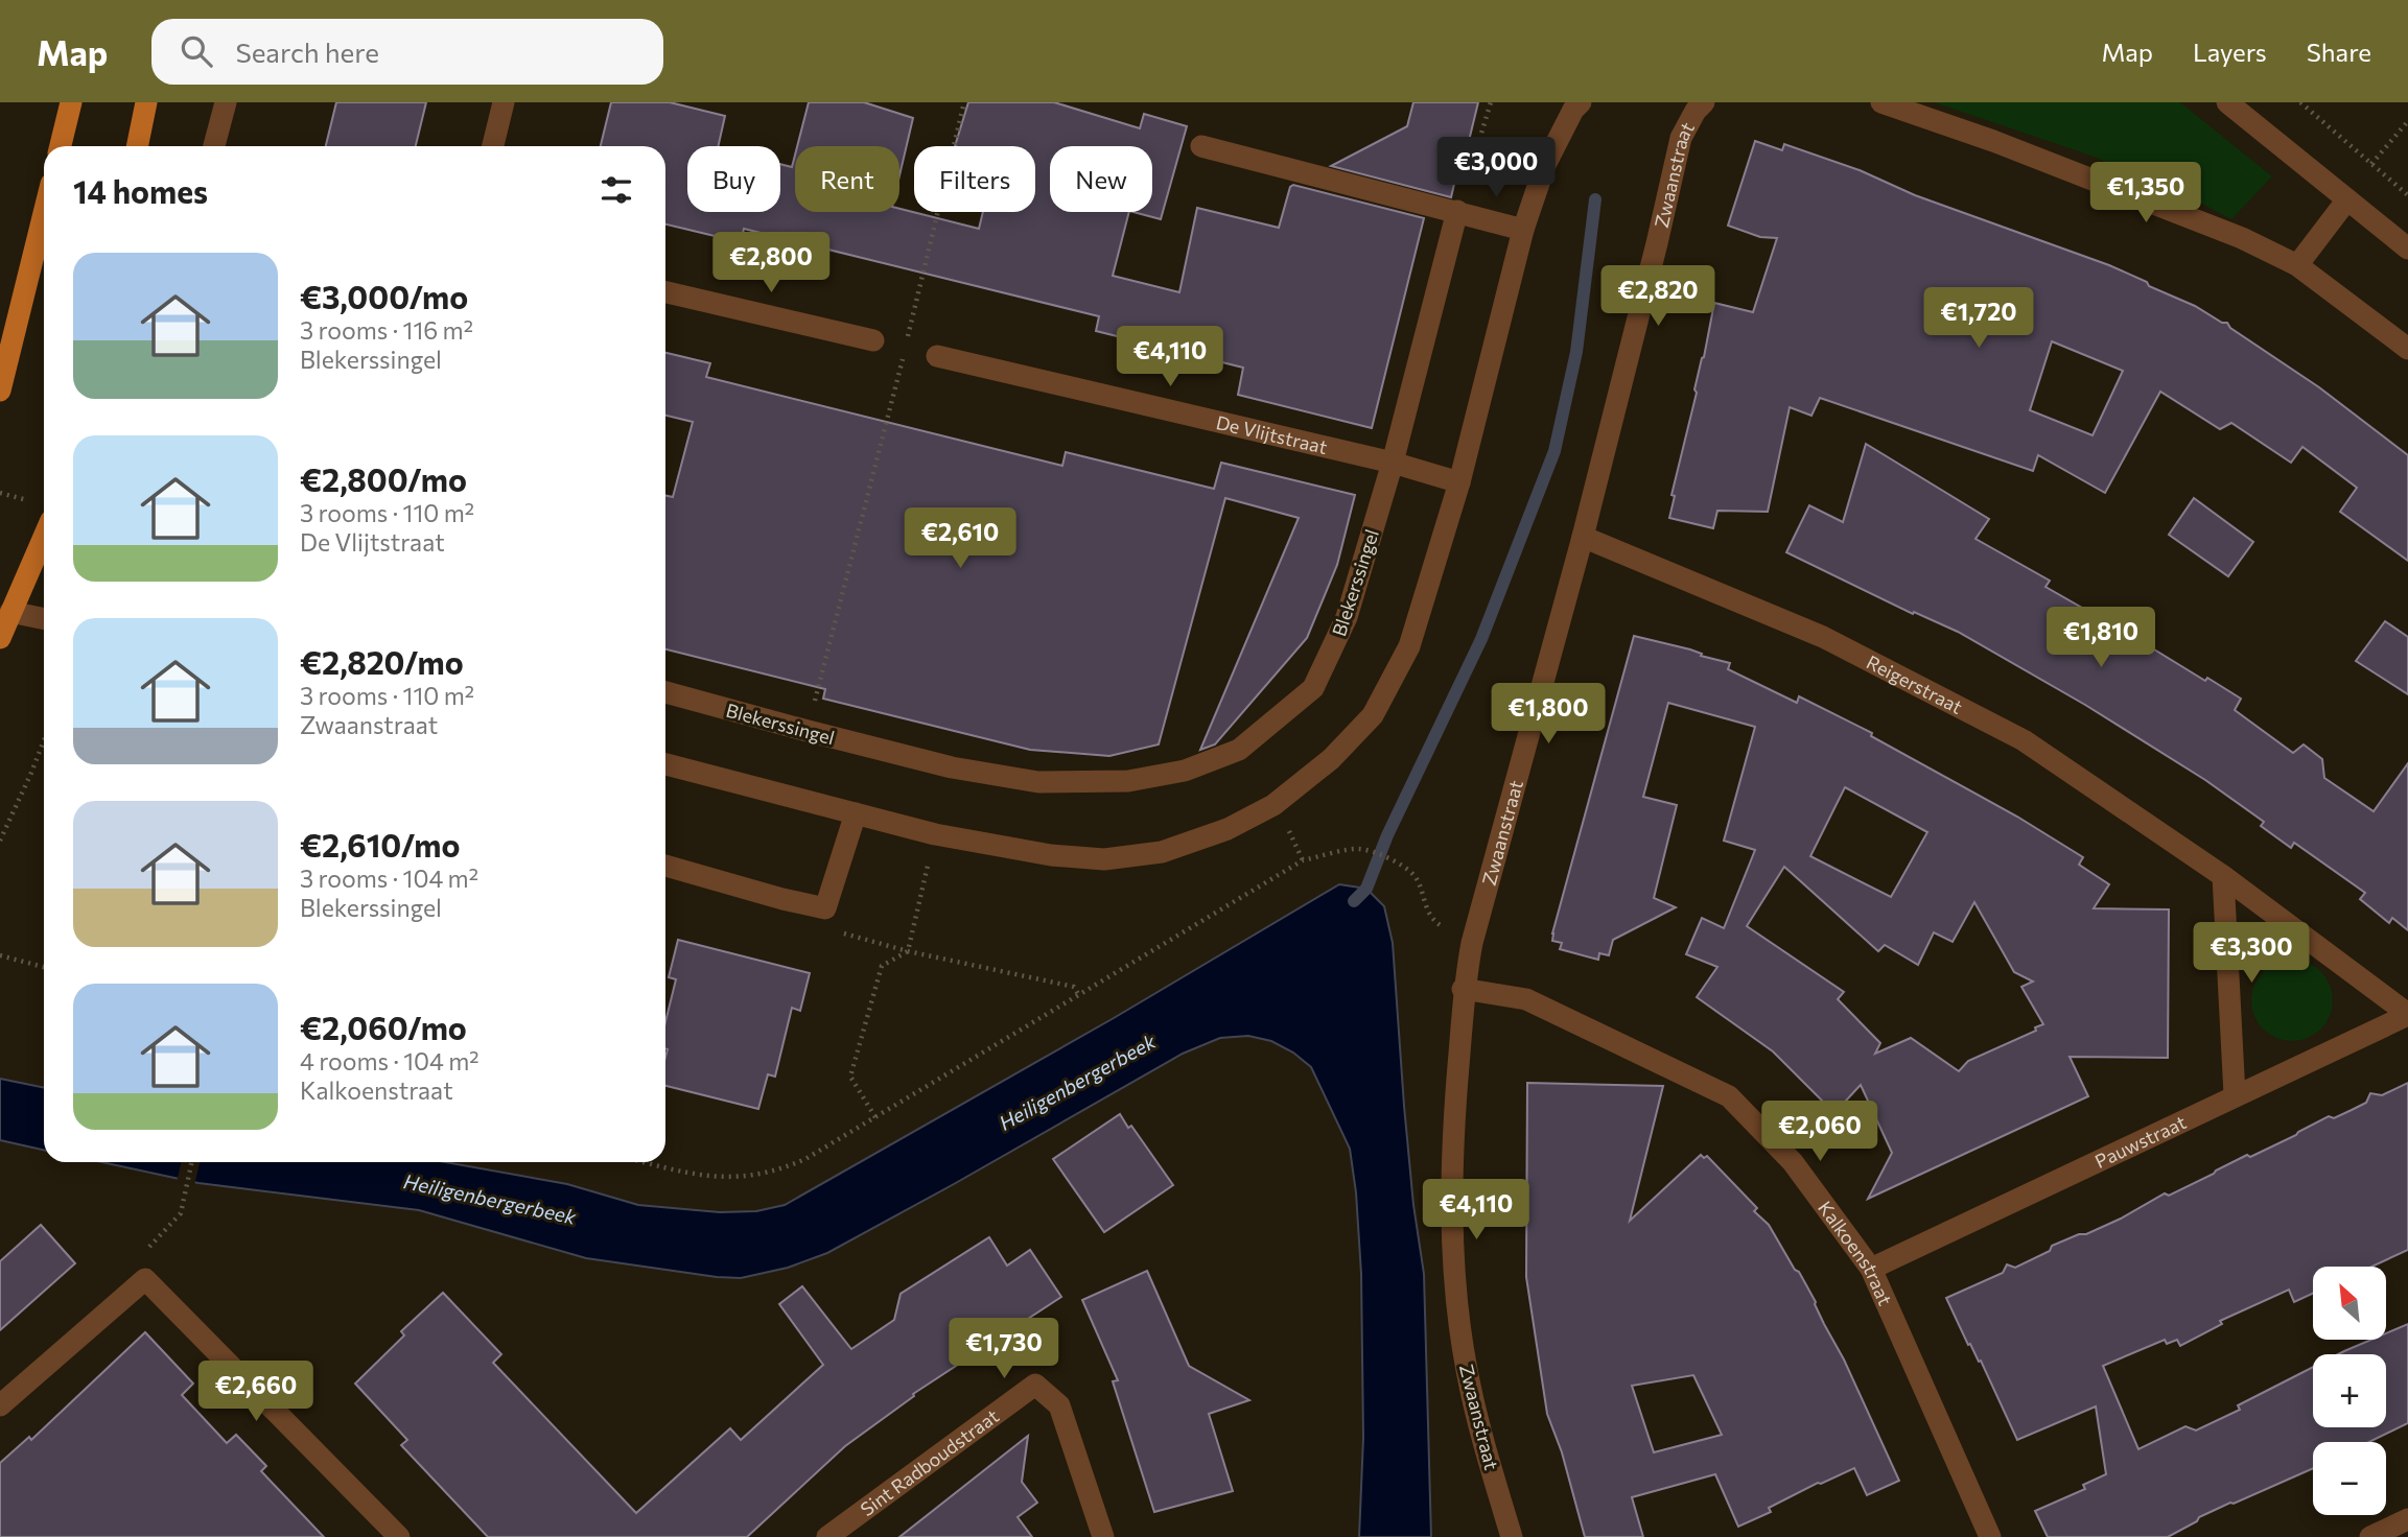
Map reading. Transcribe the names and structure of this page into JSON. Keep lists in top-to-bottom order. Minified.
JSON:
{"streets":{"street":["Zwaanstraat","De Vlijtstraat","Blekerssingel","Reigerstraat","Pauwstraat","Kalkoenstraat","Sint Radboudstraat"]},"crossings":[["Zwaanstraat","Reigerstraat"],["Zwaanstraat","Kalkoenstraat"],["De Vlijtstraat","Blekerssingel"],["Reigerstraat","Pauwstraat"],["Pauwstraat","Kalkoenstraat"]],"water":["Heiligenbergerbeek"],"north":"top left","page":{"header":"Map","search":"Search here","nav":["Map","Layers","Share"],"price":["€3,000","€1,350","€2,800","€2,820","€1,720","€4,110","€2,610","€1,810","€1,800","€3,300","€2,060","€4,110","€1,730","€2,660"],"chip":["Buy","Rent","Filters","New"],"heading":"14 homes","list":[{"name":"€3,000/mo","note":"3 rooms · 116 m² · Blekerssingel"},{"name":"€2,800/mo","note":"3 rooms · 110 m² · De Vlijtstraat"},{"name":"€2,820/mo","note":"3 rooms · 110 m² · Zwaanstraat"},{"name":"€2,610/mo","note":"3 rooms · 104 m² · Blekerssingel"},{"name":"€2,060/mo","note":"4 rooms · 104 m² · Kalkoenstraat"}],"map_buttons":["+","−"]}}
